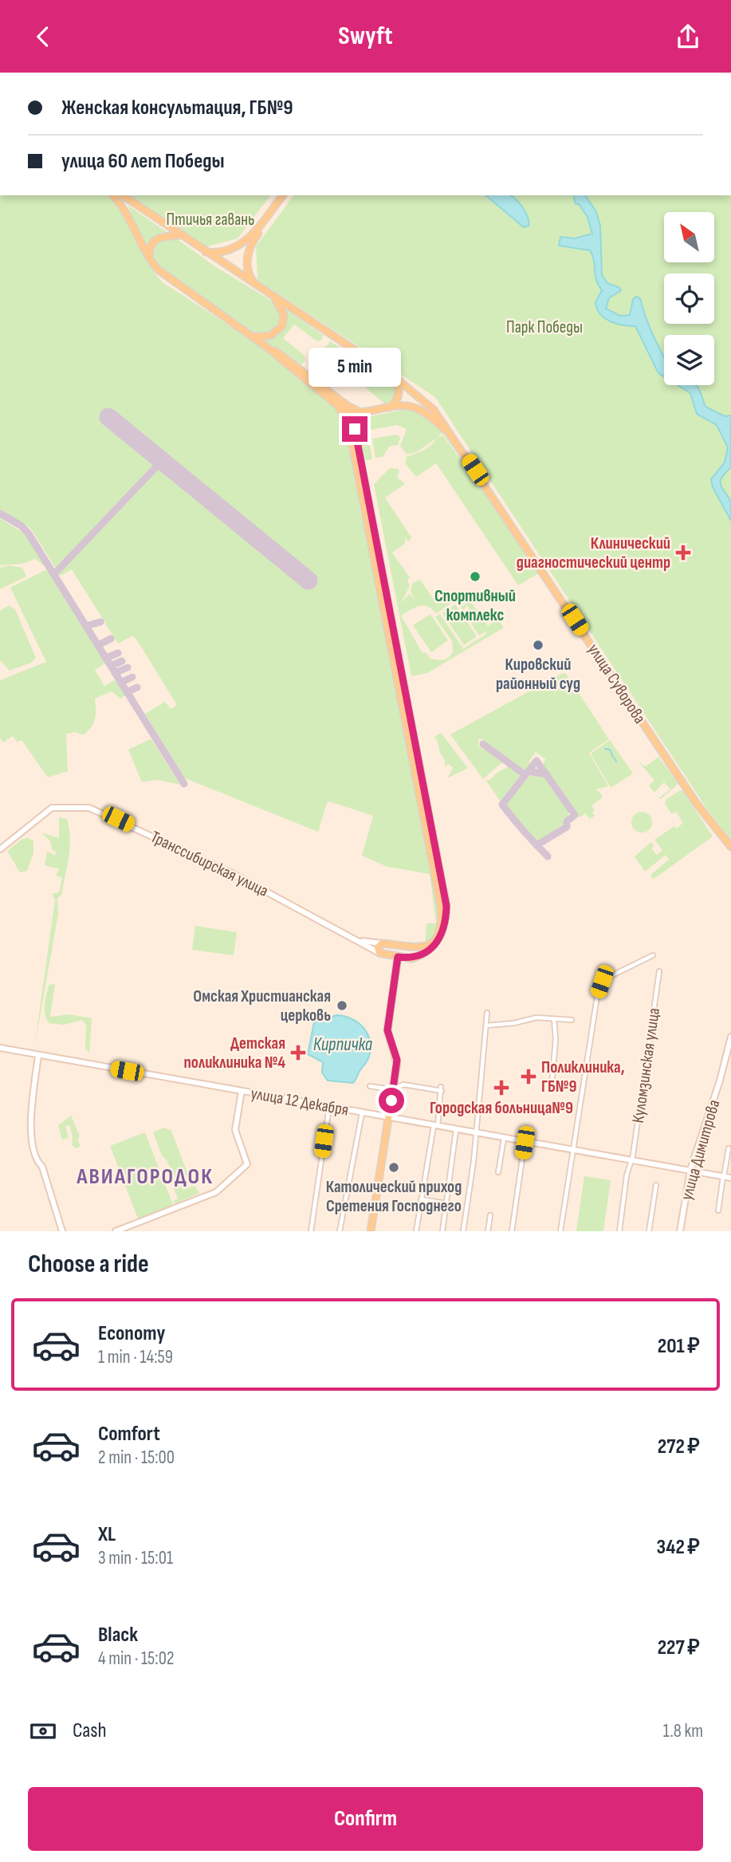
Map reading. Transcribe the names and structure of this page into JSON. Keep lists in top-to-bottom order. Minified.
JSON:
{"streets":{"main road":["улица Суворова","Транссибирская улица","улица 12 Декабря","улица Димитрова"],"street":["Куломзинская улица"]},"crossings":[["Куломзинская улица","улица 12 Декабря"],["улица 12 Декабря","улица Димитрова"]],"districts":["АВИАГОРОДОК"],"water":["Кирпичка"],"parks":["Птичья гавань","Парк Победы"],"places":{"health":["Клинический диагностический центр","Детская поликлиника №4","Поликлиника, ГБ№9","Городская больница№9"],"other":["Спортивный комплекс","Кировский районный суд","Омская Христианская церковь","Католический приход Сретения Господнего"]},"north":"top left","page":{"header":"Swyft","banner":["Женская консультация, ГБ№9","улица 60 лет Победы"],"bubble":"5 min","heading":"Choose a ride","list":[{"name":"Economy","note":"1 min · 14:59","value":"201 ₽"},{"name":"Comfort","note":"2 min · 15:00","value":"272 ₽"},{"name":"XL","note":"3 min · 15:01","value":"342 ₽"},{"name":"Black","note":"4 min · 15:02","value":"227 ₽"}],"pay":["Cash","1.8 km"],"buttons":"Confirm"}}
